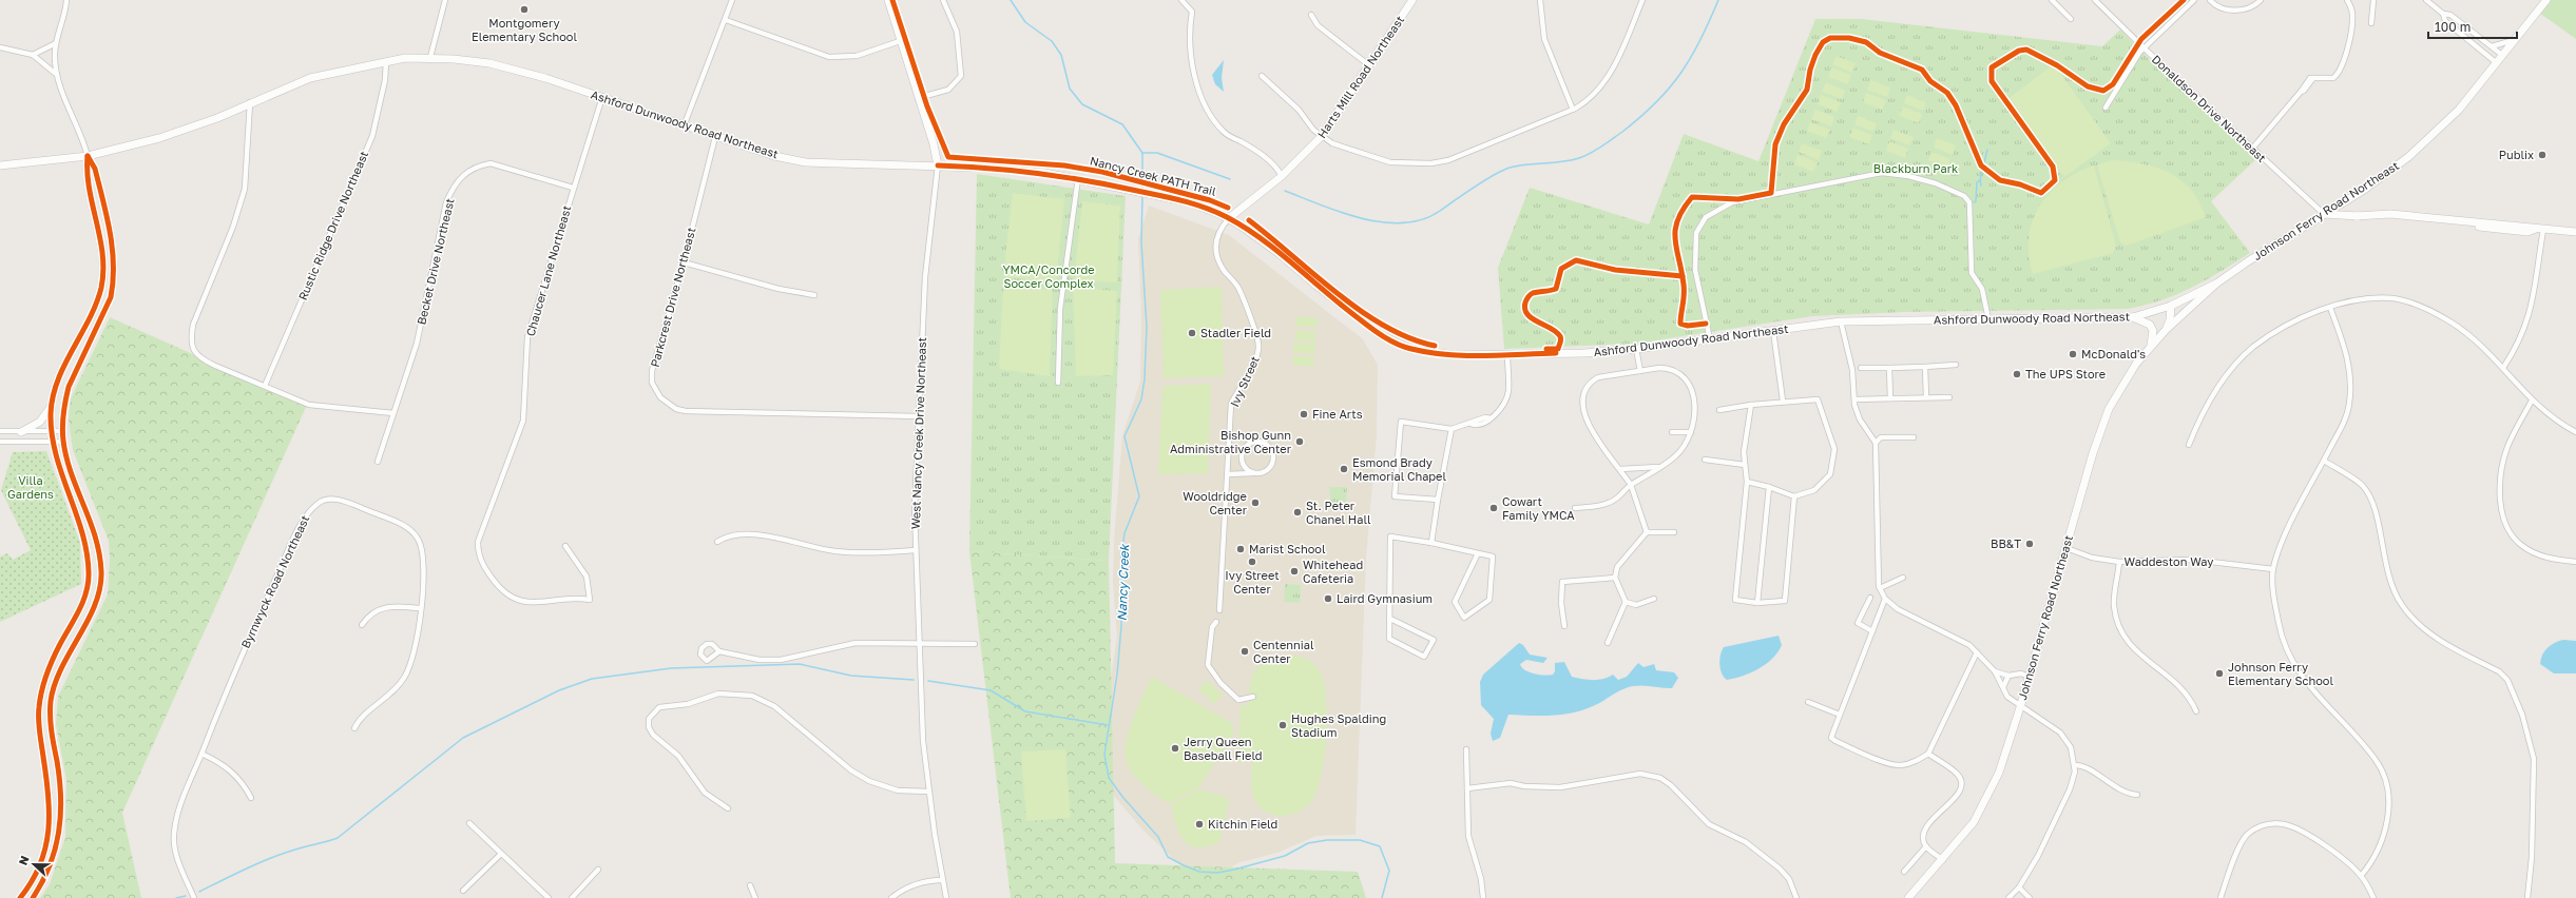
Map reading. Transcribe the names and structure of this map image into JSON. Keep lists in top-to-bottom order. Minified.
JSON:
{"streets":{"main road":["Harts Mill Road Northeast","Ashford Dunwoody Road Northeast","Johnson Ferry Road Northeast","West Nancy Creek Drive Northeast"],"street":["Donaldson Drive Northeast","Rustic Ridge Drive Northeast","Becket Drive Northeast","Chaucer Lane Northeast","Parkcrest Drive Northeast","Ivy Street","Waddeston Way","Byrnwyck Road Northeast"],"cycle path":["Nancy Creek PATH Trail"]},"crossings":[["Harts Mill Road Northeast","Ashford Dunwoody Road Northeast"],["Harts Mill Road Northeast","Ivy Street"],["Donaldson Drive Northeast","Johnson Ferry Road Northeast"],["Ashford Dunwoody Road Northeast","Johnson Ferry Road Northeast"],["Ashford Dunwoody Road Northeast","Rustic Ridge Drive Northeast"],["Ashford Dunwoody Road Northeast","Chaucer Lane Northeast"],["Ashford Dunwoody Road Northeast","Parkcrest Drive Northeast"],["Ashford Dunwoody Road Northeast","Ivy Street"],["Ashford Dunwoody Road Northeast","West Nancy Creek Drive Northeast"],["Johnson Ferry Road Northeast","Waddeston Way"],["Becket Drive Northeast","Chaucer Lane Northeast"],["Parkcrest Drive Northeast","West Nancy Creek Drive Northeast"]],"water":["Nancy Creek"],"parks":["Blackburn Park","YMCA/Concorde Soccer Complex","Villa Gardens"],"places":["Montgomery Elementary School","Publix","Stadler Field","McDonald's","The UPS Store","Fine Arts","Bishop Gunn Administrative Center","Esmond Brady Memorial Chapel","Wooldridge Center","Cowart Family YMCA","St. Peter Chanel Hall","BB&T","Marist School","Ivy Street Center","Whitehead Cafeteria","Laird Gymnasium","Centennial Center","Johnson Ferry Elementary School","Hughes Spalding Stadium","Jerry Queen Baseball Field","Kitchin Field"],"scale_bar":"100 m","north":"left"}
